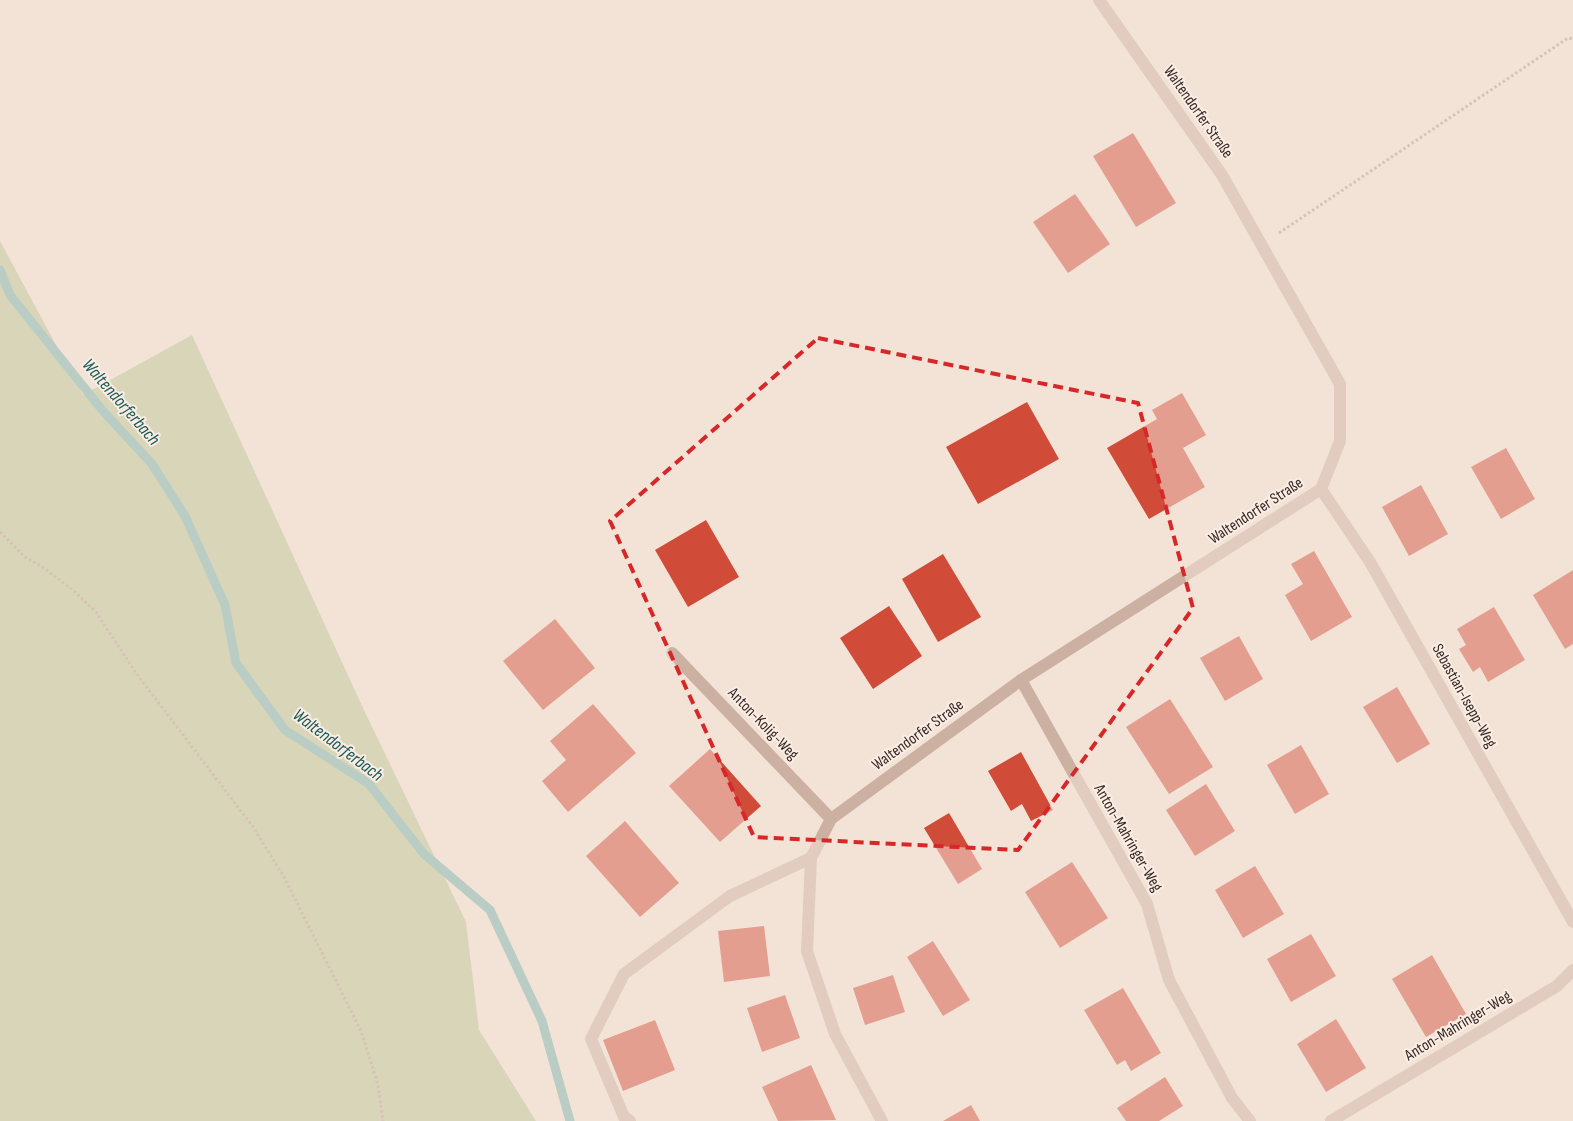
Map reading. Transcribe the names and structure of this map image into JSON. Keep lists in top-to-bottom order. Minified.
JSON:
{"streets":{"street":["Waltendorfer Straße","Sebastian-Isepp-Weg","Anton-Kolig-Weg","Anton-Mahringer-Weg"]},"crossings":[["Waltendorfer Straße","Sebastian-Isepp-Weg"],["Waltendorfer Straße","Anton-Kolig-Weg"],["Waltendorfer Straße","Anton-Mahringer-Weg"]],"water":["Waltendorferbach"]}
